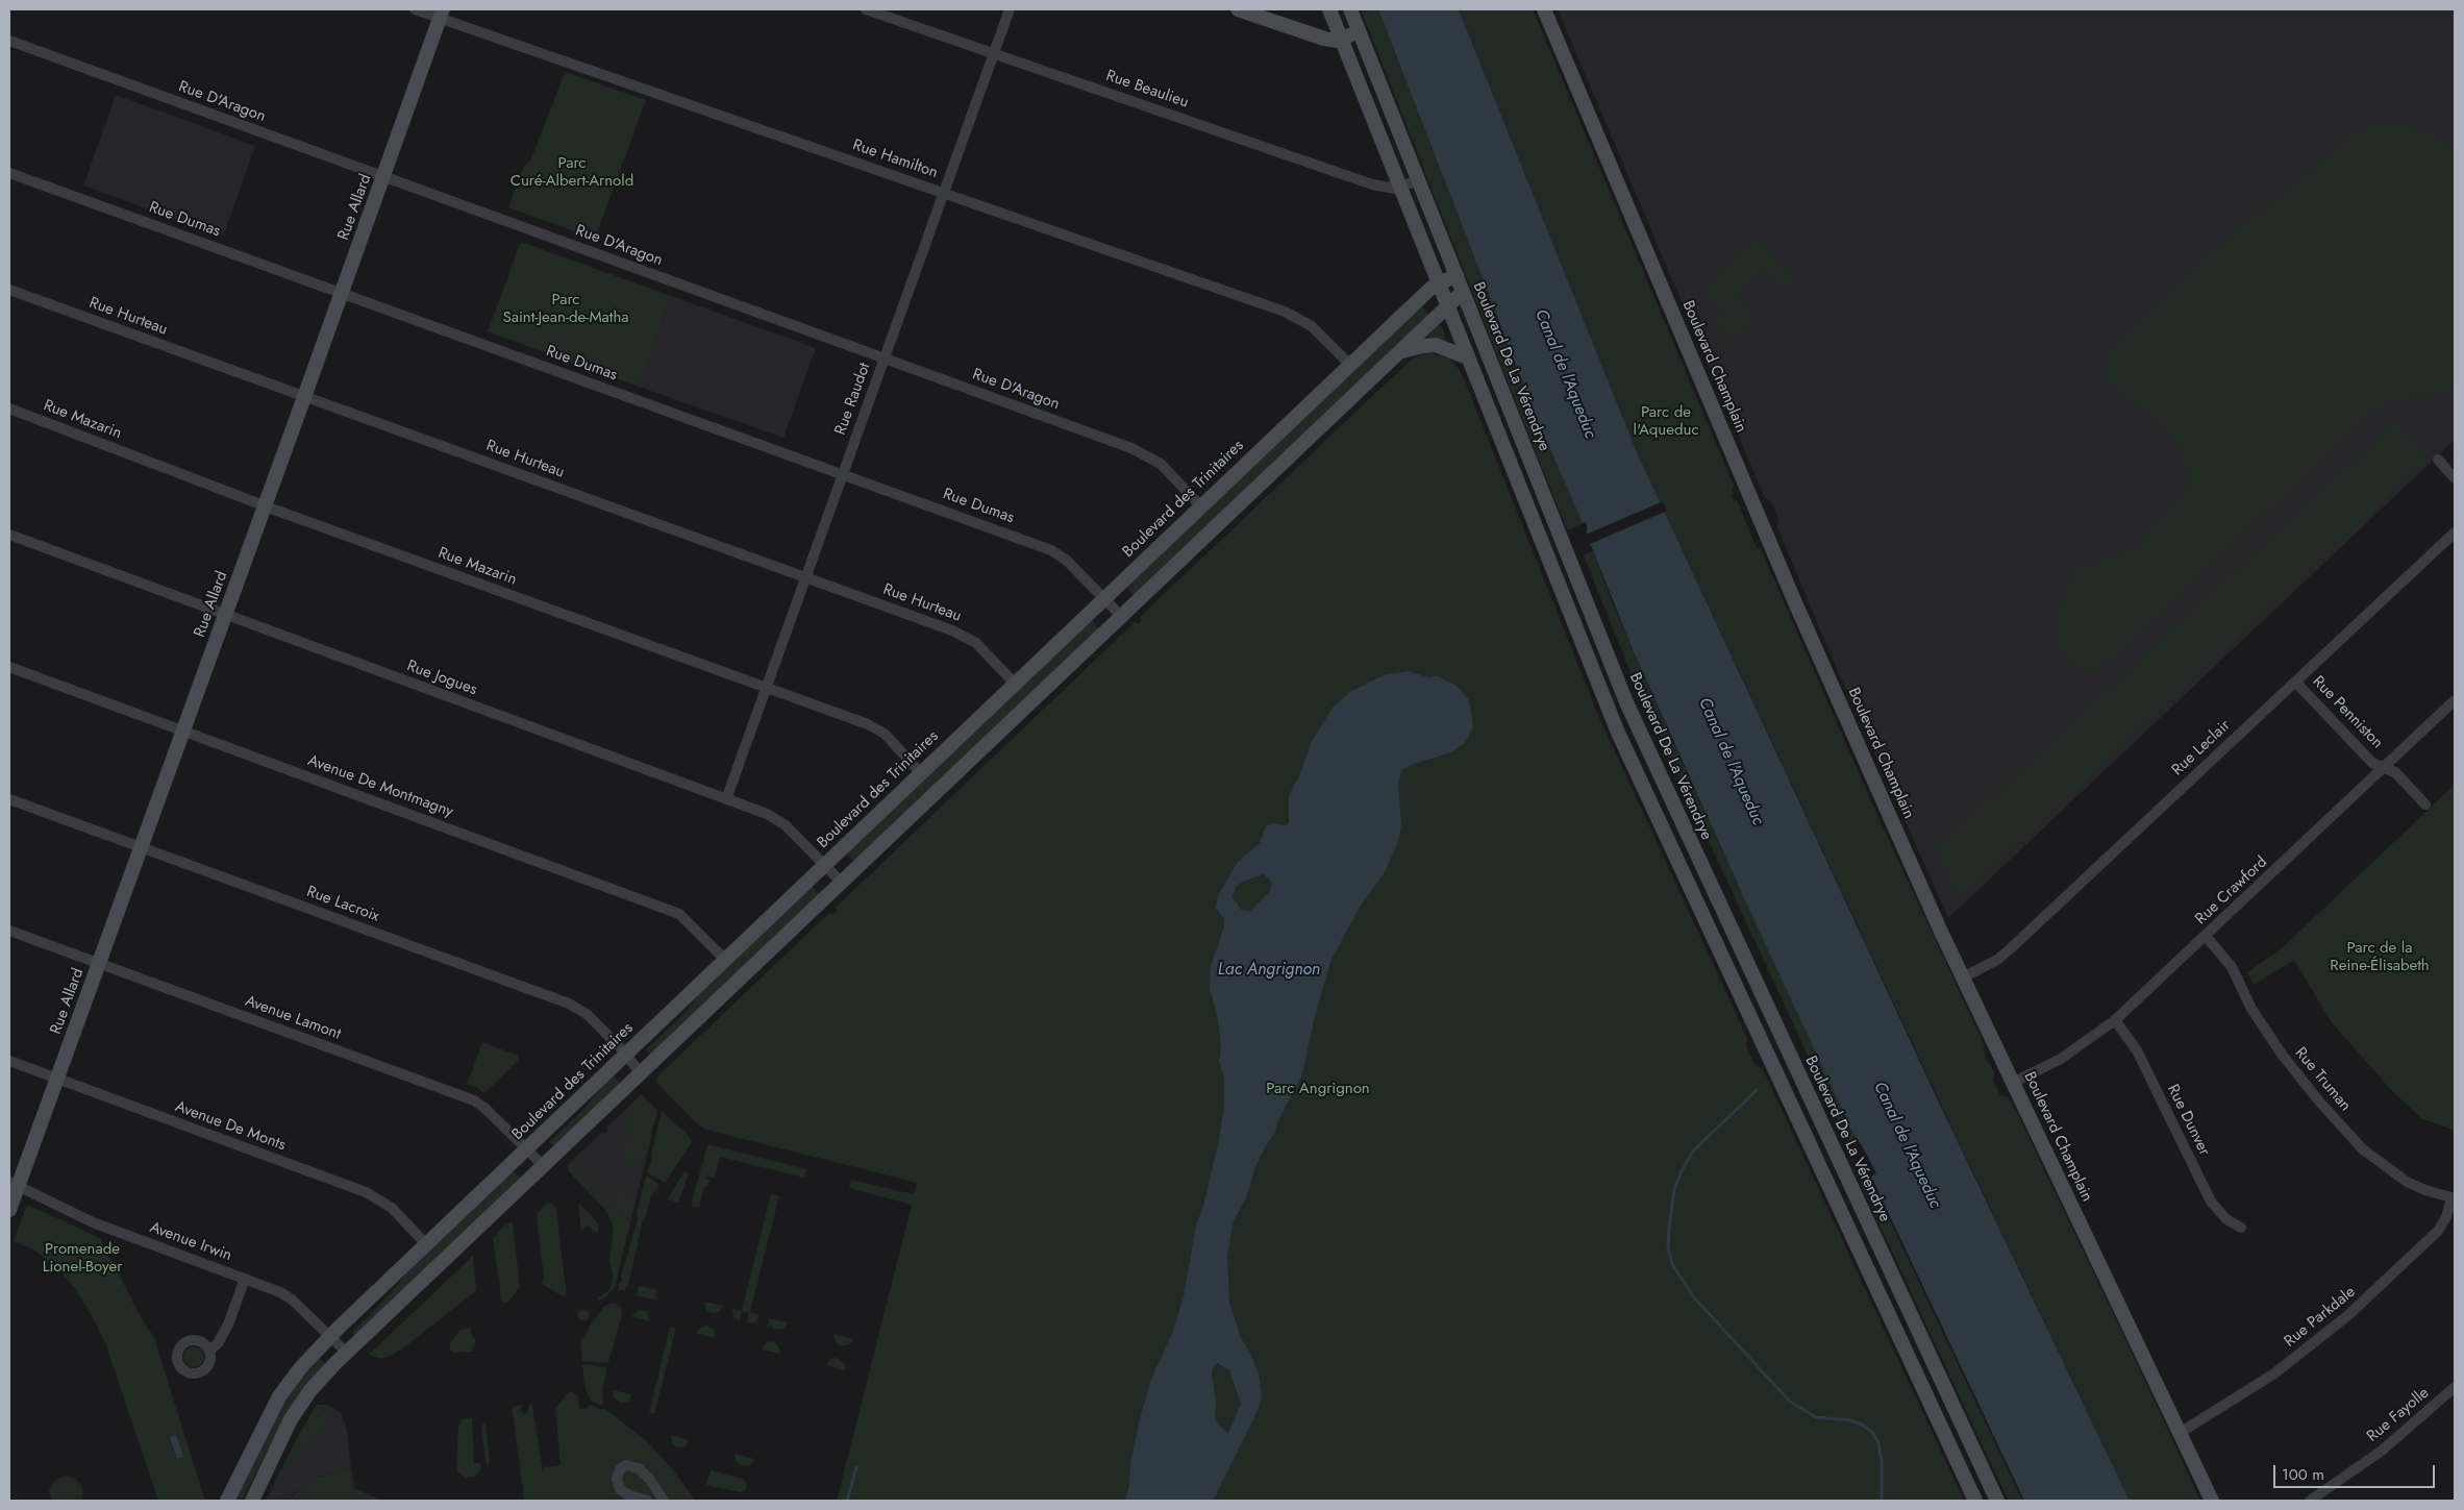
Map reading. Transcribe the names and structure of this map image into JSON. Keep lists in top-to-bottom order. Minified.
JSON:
{"streets":{"main road":["Rue Allard","Boulevard De La Vérendrye","Boulevard Champlain","Boulevard des Trinitaires"],"street":["Rue Beaulieu","Rue D'Aragon","Rue Hamilton","Rue Dumas","Rue Hurteau","Rue Raudot","Rue Mazarin","Rue Jogues","Rue Penniston","Rue Leclair","Avenue De Montmagny","Rue Crawford","Rue Lacroix","Avenue Lamont","Rue Truman","Rue Dunver","Avenue De Monts","Avenue Irwin","Rue Parkdale","Rue Fayolle"]},"crossings":[["Rue Beaulieu","Boulevard De La Vérendrye"],["Rue Beaulieu","Rue Raudot"],["Rue D'Aragon","Rue Allard"],["Rue D'Aragon","Rue Raudot"],["Rue D'Aragon","Boulevard des Trinitaires"],["Rue Hamilton","Rue Allard"],["Rue Hamilton","Rue Raudot"],["Rue Hamilton","Boulevard des Trinitaires"],["Rue Allard","Rue Dumas"],["Rue Allard","Rue Hurteau"],["Rue Allard","Rue Mazarin"],["Rue Allard","Rue Jogues"],["Rue Allard","Avenue De Montmagny"],["Rue Allard","Rue Lacroix"],["Rue Allard","Avenue Lamont"],["Rue Allard","Avenue De Monts"],["Rue Allard","Avenue Irwin"],["Rue Dumas","Rue Raudot"],["Rue Dumas","Boulevard des Trinitaires"],["Rue Hurteau","Rue Raudot"],["Rue Hurteau","Boulevard des Trinitaires"],["Boulevard De La Vérendrye","Boulevard des Trinitaires"],["Boulevard Champlain","Rue Leclair"],["Boulevard Champlain","Rue Crawford"],["Boulevard Champlain","Rue Parkdale"],["Rue Raudot","Rue Mazarin"],["Rue Raudot","Rue Jogues"],["Rue Mazarin","Boulevard des Trinitaires"],["Boulevard des Trinitaires","Rue Jogues"],["Boulevard des Trinitaires","Avenue De Montmagny"],["Boulevard des Trinitaires","Rue Lacroix"],["Boulevard des Trinitaires","Avenue Lamont"],["Boulevard des Trinitaires","Avenue De Monts"],["Boulevard des Trinitaires","Avenue Irwin"],["Rue Penniston","Rue Leclair"],["Rue Penniston","Rue Crawford"],["Rue Crawford","Rue Truman"],["Rue Crawford","Rue Dunver"],["Rue Truman","Rue Parkdale"]],"water":["Canal de l'Aqueduc","Lac Angrignon"],"parks":["Parc Curé-Albert-Arnold","Parc Saint-Jean-de-Matha","Parc de l'Aqueduc","Parc de la Reine-Élisabeth","Parc Angrignon","Promenade Lionel-Boyer"],"scale_bar":"100 m"}
